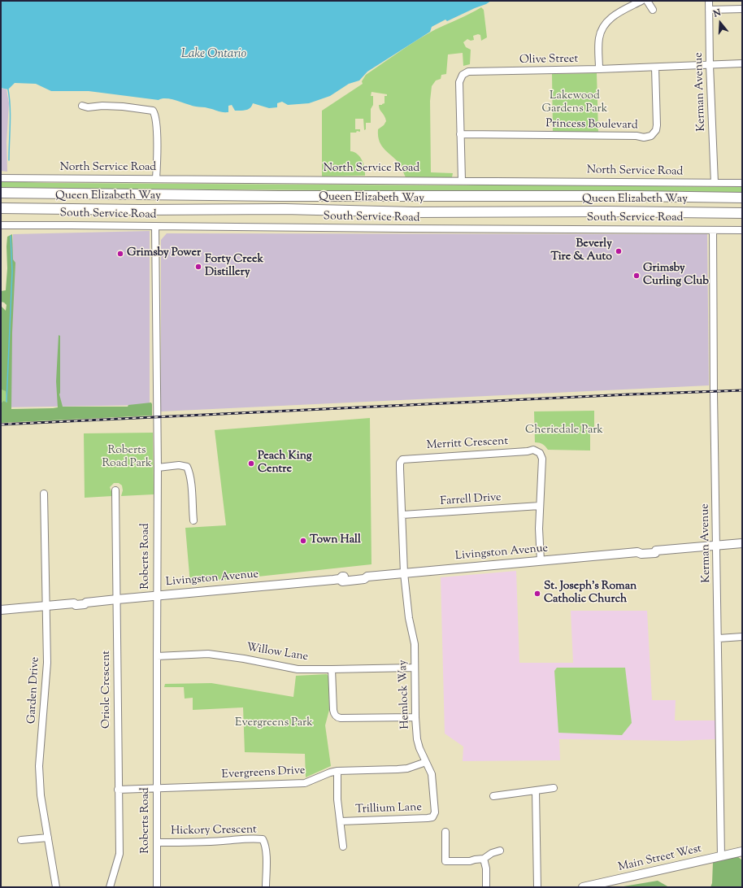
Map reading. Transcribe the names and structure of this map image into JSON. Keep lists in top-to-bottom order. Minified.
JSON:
{"streets":{"highway":["Queen Elizabeth Way"],"main road":["Livingston Avenue","Main Street West"],"street":["Olive Street","Kerman Avenue","Princess Boulevard","North Service Road","South Service Road","Merritt Crescent","Farrell Drive","Roberts Road","Willow Lane","Oriole Crescent","Garden Drive","Hemlock Way","Evergreens Drive","Trillium Lane","Hickory Crescent"]},"crossings":[["Olive Street","Kerman Avenue"],["Olive Street","Princess Boulevard"],["Olive Street","North Service Road"],["Kerman Avenue","North Service Road"],["Kerman Avenue","South Service Road"],["Kerman Avenue","Livingston Avenue"],["Kerman Avenue","Main Street West"],["South Service Road","Roberts Road"],["Merritt Crescent","Farrell Drive"],["Merritt Crescent","Livingston Avenue"],["Merritt Crescent","Hemlock Way"],["Livingston Avenue","Roberts Road"],["Livingston Avenue","Oriole Crescent"],["Livingston Avenue","Garden Drive"],["Livingston Avenue","Hemlock Way"],["Roberts Road","Willow Lane"],["Roberts Road","Evergreens Drive"],["Roberts Road","Hickory Crescent"],["Willow Lane","Hemlock Way"],["Oriole Crescent","Evergreens Drive"],["Hemlock Way","Evergreens Drive"],["Hemlock Way","Trillium Lane"]],"water":["Lake Ontario"],"parks":["Lakewood Gardens Park","Cheriedale Park","Roberts Road Park","Evergreens Park"],"places":["Beverly Tire & Auto","Grimsby Power","Forty Creek Distillery","Grimsby Curling Club","Peach King Centre","Town Hall","St. Joseph's Roman Catholic Church"],"north":"top"}
